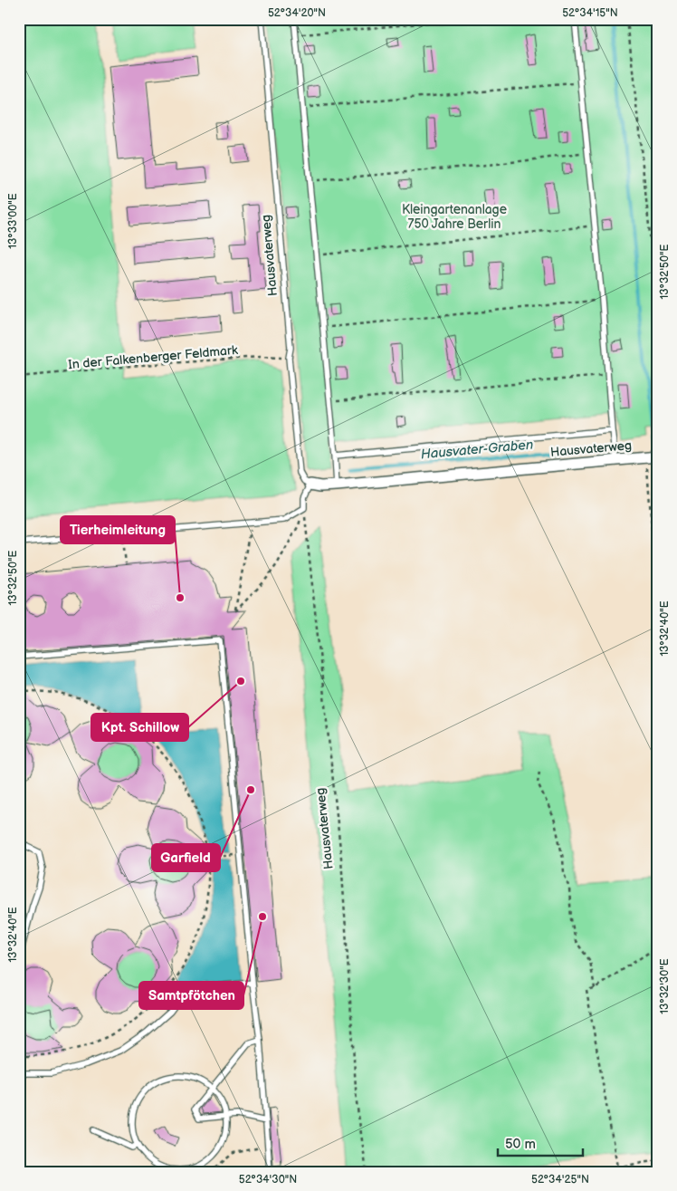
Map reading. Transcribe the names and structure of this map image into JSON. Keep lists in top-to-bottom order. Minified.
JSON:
{"streets":{"street":["Hausvaterweg"],"path":["In der Falkenberger Feldmark"]},"crossings":[["Hausvaterweg","In der Falkenberger Feldmark"]],"water":["Hausvater-Graben"],"parks":["Kleingartenanlage 750 Jahre Berlin"],"places":["Tierheimleitung","Kpt. Schillow","Garfield","Samtpfötchen"],"scale_bar":"50 m","coordinates":["52°34'20\"N","52°34'15\"N","13°33'00\"E","13°32'50\"E","13°32'40\"E","13°32'30\"E","52°34'30\"N","52°34'25\"N"]}
